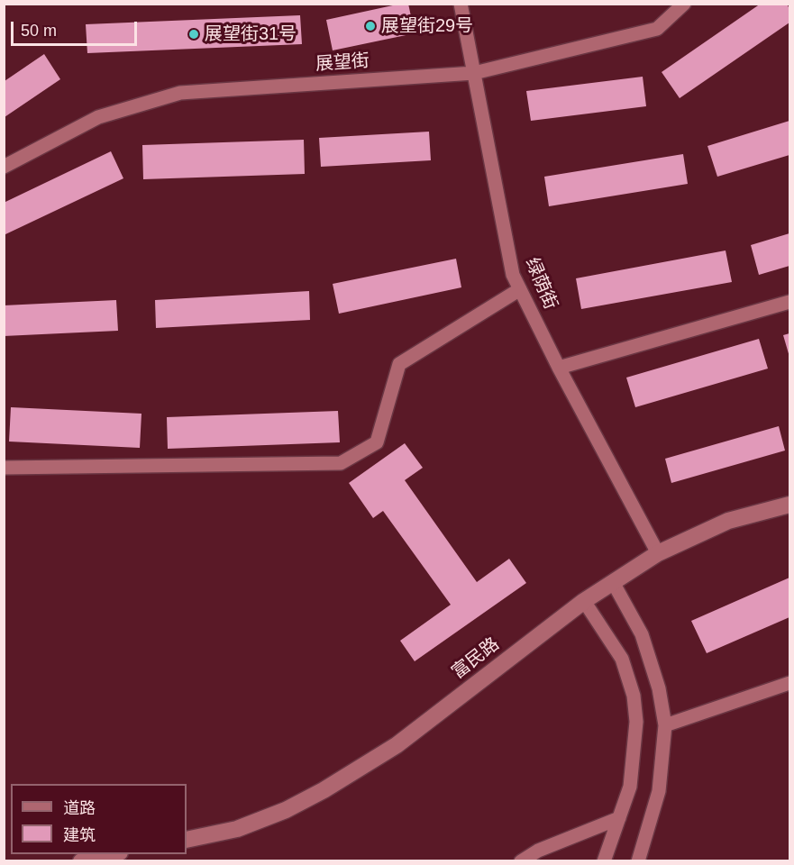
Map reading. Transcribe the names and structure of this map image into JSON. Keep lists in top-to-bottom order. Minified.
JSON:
{"streets":{"street":["展望街","绿荫街","富民路"]},"crossings":[["展望街","绿荫街"],["绿荫街","富民路"]],"places":["展望街29号","展望街31号"],"legend":["道路","建筑"],"scale_bar":"50 m"}
